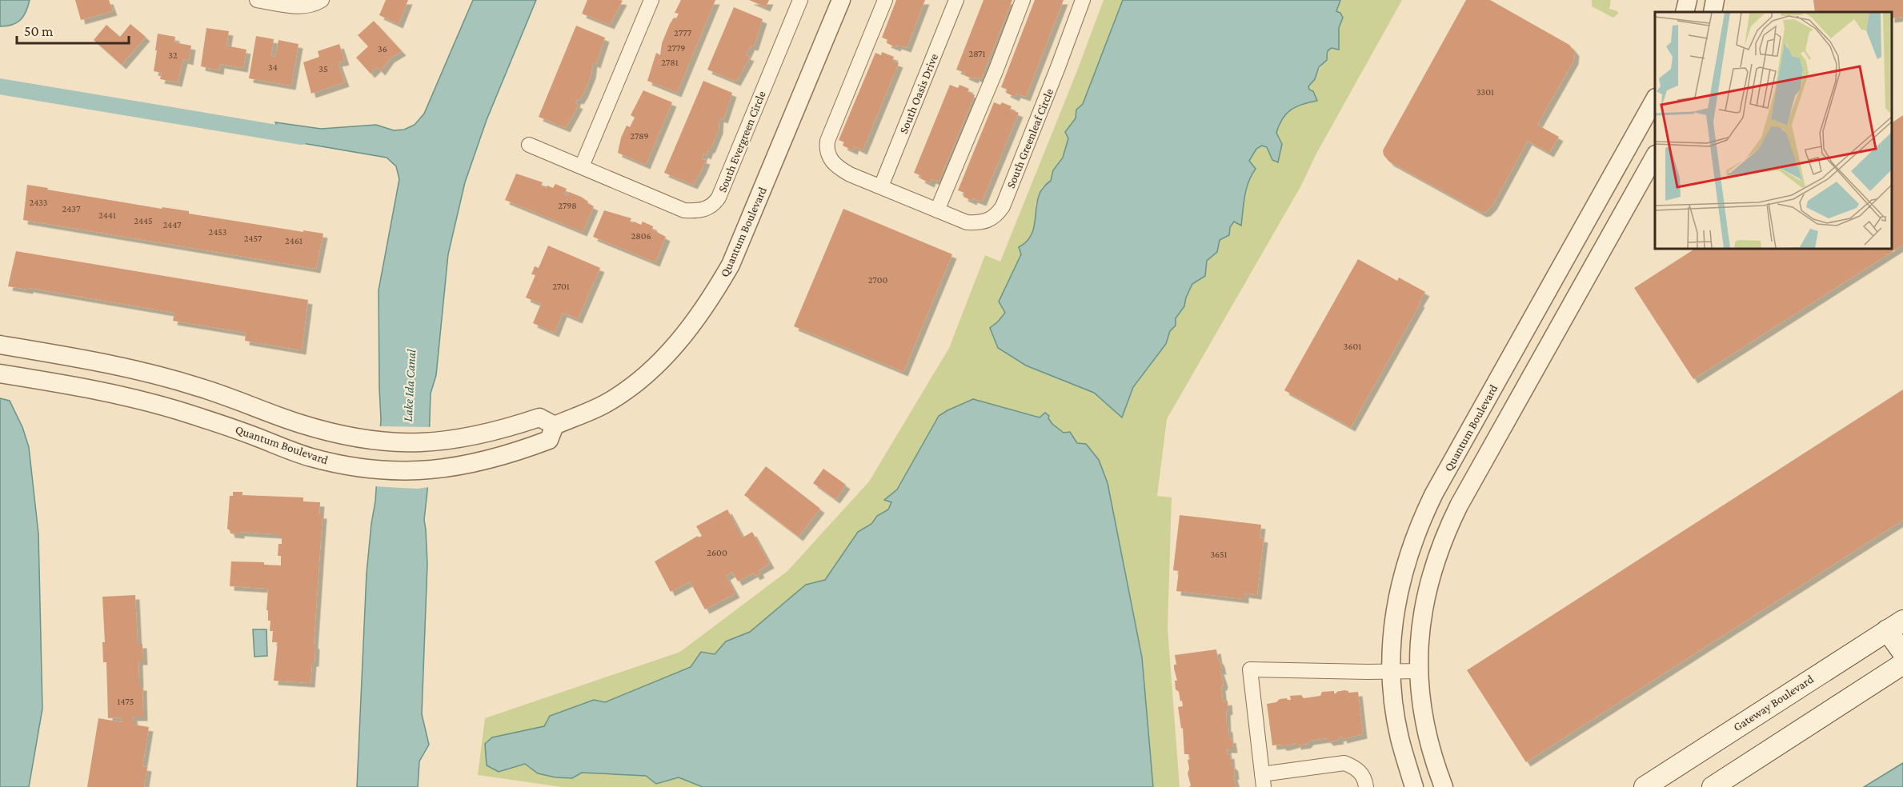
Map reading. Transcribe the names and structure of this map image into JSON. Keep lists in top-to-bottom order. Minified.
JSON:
{"streets":{"main road":["Gateway Boulevard"],"street":["South Oasis Drive","South Greenleaf Circle","South Evergreen Circle","Quantum Boulevard"]},"crossings":[["South Oasis Drive","South Greenleaf Circle"]],"water":["Lake Ida Canal"],"house_numbers":["2777","2779","36","2871","32","2781","34","35","3301","2789","2433","2798","2437","2441","2445","2447","2453","2806","2457","2461","2700","2701","3601","2600","3651","1475"],"scale_bar":"50 m"}
